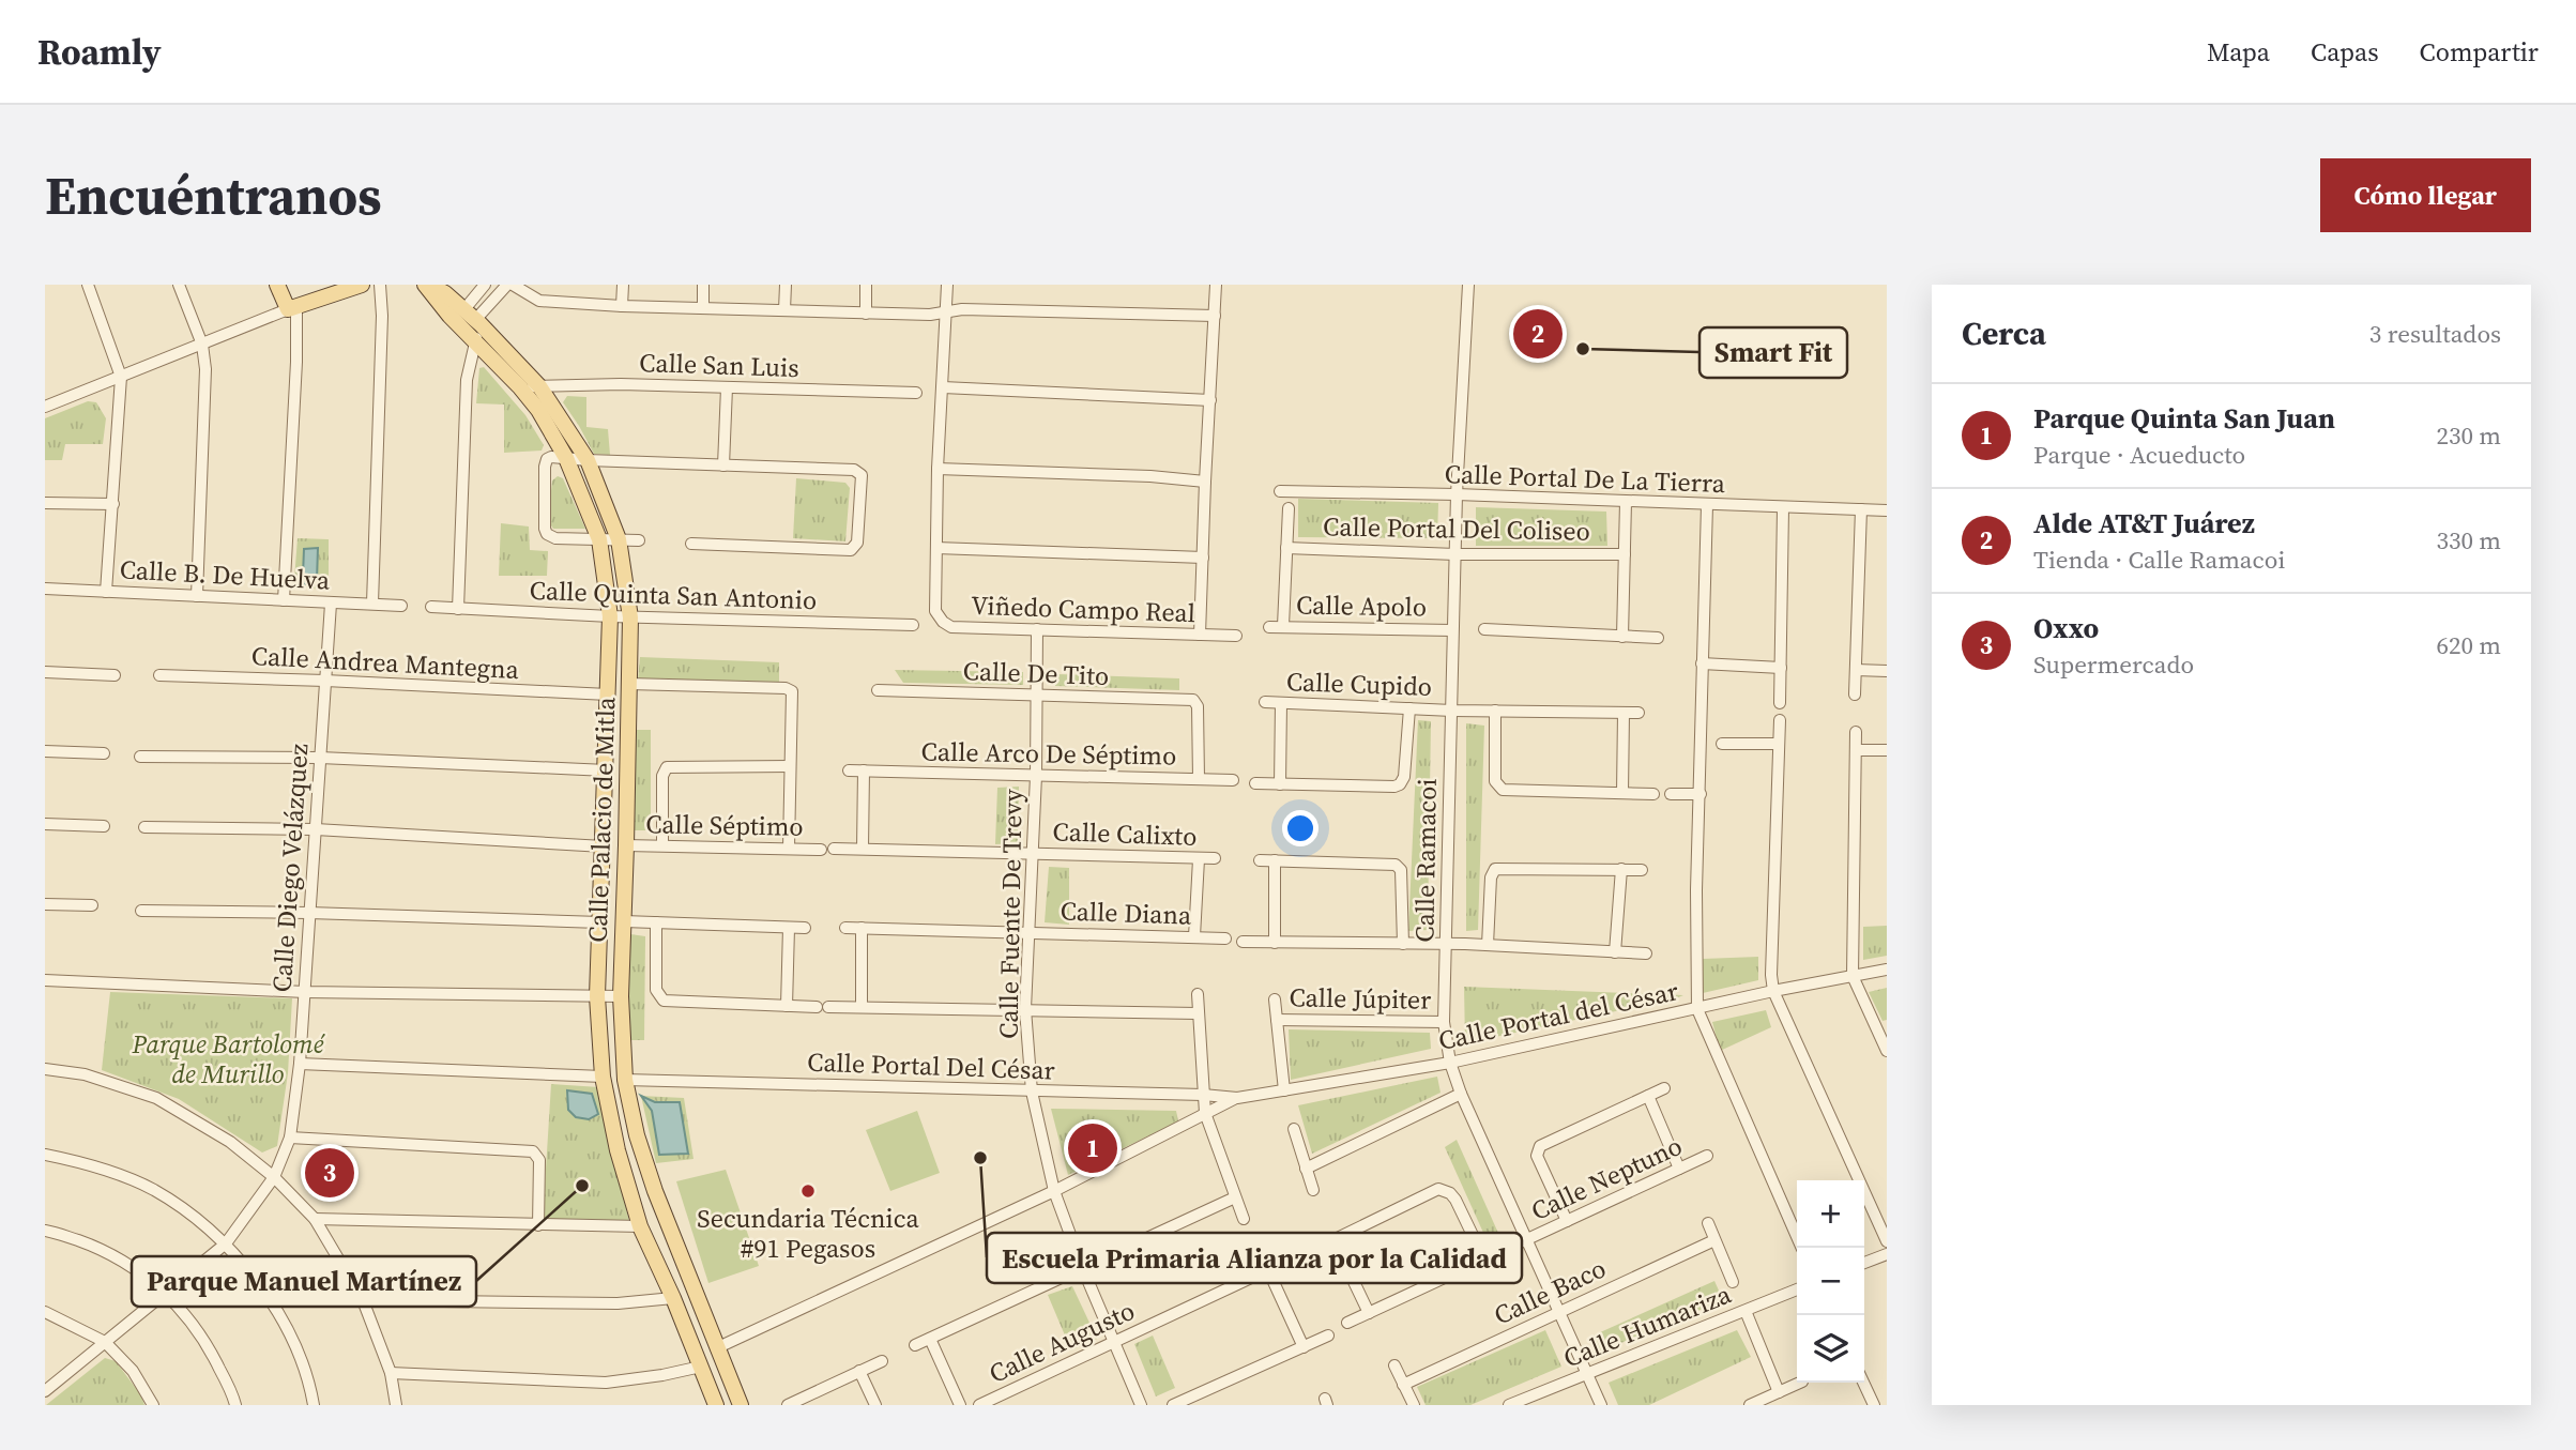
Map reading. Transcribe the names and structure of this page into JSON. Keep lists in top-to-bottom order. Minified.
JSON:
{"streets":{"main road":["Calle Palacio de Mitla"],"street":["Calle San Luis","Calle Portal De La Tierra","Calle Portal Del Coliseo","Calle B. De Huelva","Calle Quinta San Antonio","Calle Apolo","Viñedo Campo Real","Calle Andrea Mantegna","Calle De Tito","Calle Cupido","Calle Arco De Séptimo","Calle Séptimo","Calle Calixto","Calle Ramacoi","Calle Diego Velázquez","Calle Diana","Calle Fuente De Trevy","Calle Júpiter","Calle Portal del César","Calle Portal Del César","Calle Neptuno","Calle Baco","Calle Humariza","Calle Augusto"]},"crossings":[["Calle San Luis","Calle Palacio de Mitla"],["Calle Portal De La Tierra","Calle Portal Del Coliseo"],["Calle Portal De La Tierra","Calle Ramacoi"],["Calle Portal Del Coliseo","Calle Ramacoi"],["Calle B. De Huelva","Calle Diego Velázquez"],["Calle Quinta San Antonio","Calle Palacio de Mitla"],["Calle Apolo","Calle Ramacoi"],["Viñedo Campo Real","Calle Fuente De Trevy"],["Calle Andrea Mantegna","Calle Palacio de Mitla"],["Calle Andrea Mantegna","Calle Diego Velázquez"],["Calle De Tito","Calle Arco De Séptimo"],["Calle De Tito","Calle Fuente De Trevy"],["Calle Cupido","Calle Ramacoi"],["Calle Arco De Séptimo","Calle Fuente De Trevy"],["Calle Palacio de Mitla","Calle Séptimo"],["Calle Palacio de Mitla","Calle Portal Del César"],["Calle Séptimo","Calle Calixto"],["Calle Séptimo","Calle Fuente De Trevy"],["Calle Calixto","Calle Fuente De Trevy"],["Calle Ramacoi","Calle Júpiter"],["Calle Ramacoi","Calle Portal del César"],["Calle Ramacoi","Calle Neptuno"],["Calle Ramacoi","Calle Baco"],["Calle Ramacoi","Calle Humariza"],["Calle Diana","Calle Fuente De Trevy"],["Calle Fuente De Trevy","Calle Portal Del César"],["Calle Fuente De Trevy","Calle Augusto"],["Calle Portal del César","Calle Portal Del César"]],"parks":["Parque Bartolomé de Murillo"],"places":["Smart Fit","Escuela Primaria Alianza por la Calidad","Parque Manuel Martínez","Secundaria Técnica #91 Pegasos"],"page":{"header":"Roamly","nav":["Mapa","Capas","Compartir"],"buttons":"Cómo llegar","title":"Encuéntranos","heading":["Cerca","3 resultados"],"pins":["2","1","3"],"list":[{"mark":"1","name":"Parque Quinta San Juan","note":"Parque · Acueducto","value":"230 m"},{"mark":"2","name":"Alde AT&T Juárez","note":"Tienda · Calle Ramacoi","value":"330 m"},{"mark":"3","name":"Oxxo","note":"Supermercado","value":"620 m"}],"map_buttons":["+","−"]}}
